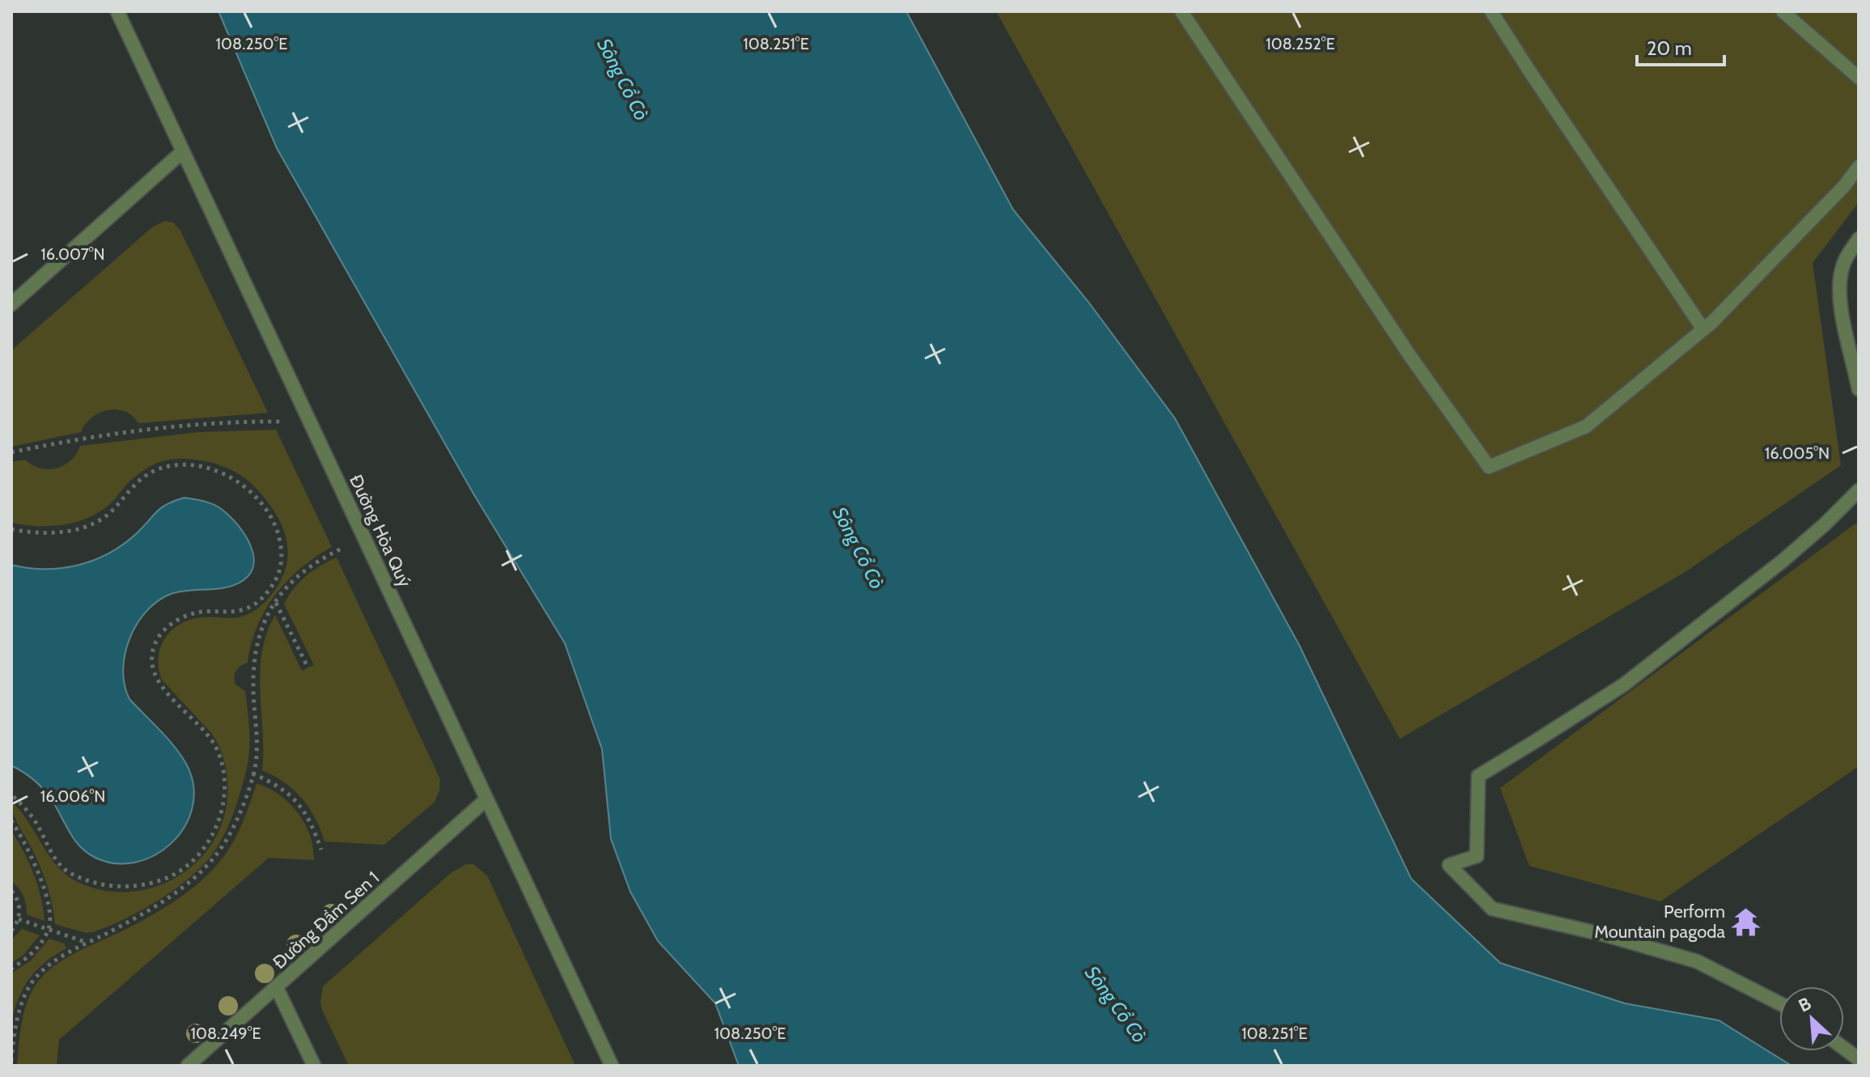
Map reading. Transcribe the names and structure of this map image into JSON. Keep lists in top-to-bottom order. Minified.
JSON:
{"streets":{"street":["Đường Hòa Quý","Đường Đầm Sen 1"]},"crossings":[["Đường Hòa Quý","Đường Đầm Sen 1"]],"water":["Sông Cổ Cò"],"places":{"temple":["Perform Mountain pagoda"]},"scale_bar":"20 m","north":"top left","coordinates":["108.250°E","108.251°E","108.252°E","16.007°N","16.005°N","16.006°N","108.249°E"]}
